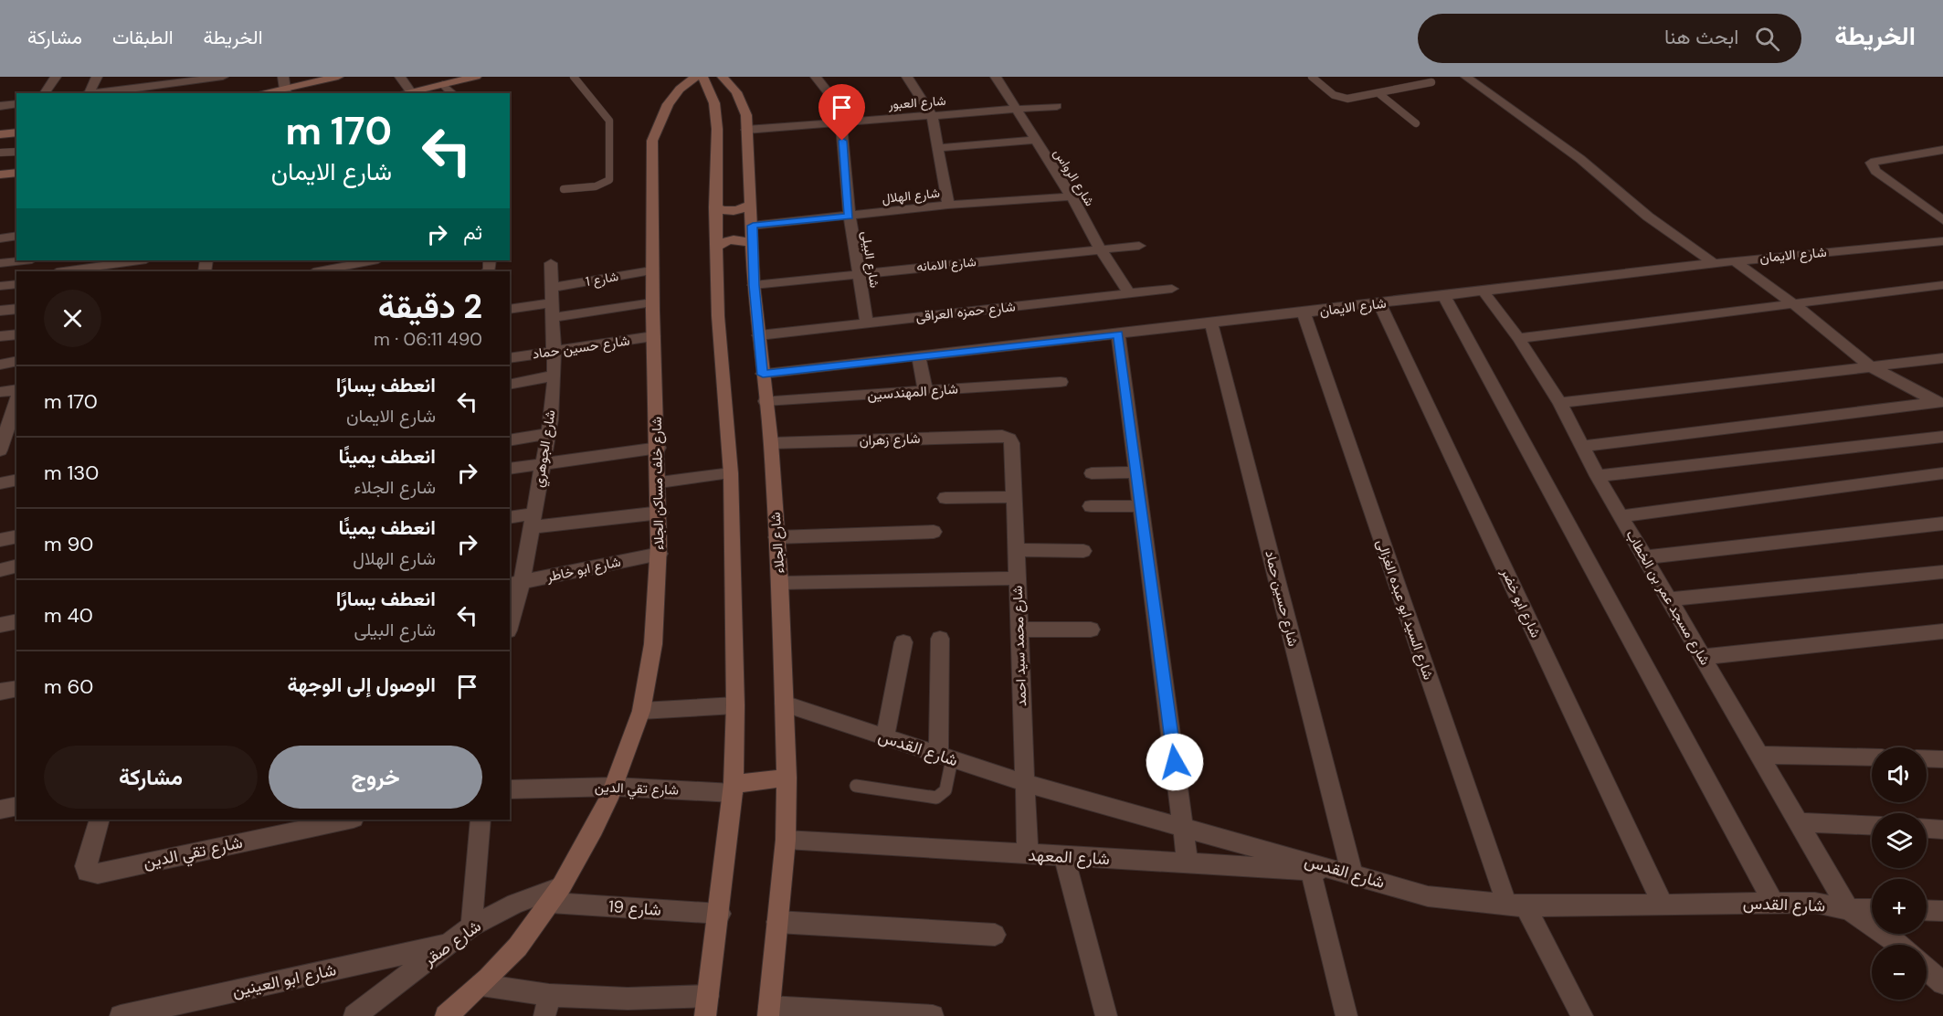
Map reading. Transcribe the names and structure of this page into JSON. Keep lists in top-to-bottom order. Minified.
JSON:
{"streets":{"street":["شارع العبور","شارع الرواس","شارع الهلال","شارع الايمان","شارع البيلى","شارع الامانه","شارع 1","شارع حمزه العراقى","شارع حسين حماد","شارع المهندسين","شارع زهران","شارع الجوهري","شارع خلف مساكن الجلاء","شارع الجلاء","شارع ابو خاطر","شارع مسجد عمر بن الخطاب","شارع ابو خضر","شارع السيد ابو عبده الغزالى","شارع محمد سيد احمد","شارع القدس","شارع تقي الدين","شارع المعهد","شارع 19","شارع صقر","شارع ابو العينين"]},"crossings":[["شارع العبور","شارع الرواس"],["شارع العبور","شارع البيلى"],["شارع العبور","شارع الجلاء"],["شارع الرواس","شارع الهلال"],["شارع الرواس","شارع الامانه"],["شارع الرواس","شارع حمزه العراقى"],["شارع الهلال","شارع البيلى"],["شارع الهلال","شارع الجلاء"],["شارع الايمان","شارع حسين حماد"],["شارع الايمان","شارع الجلاء"],["شارع الايمان","شارع مسجد عمر بن الخطاب"],["شارع الايمان","شارع ابو خضر"],["شارع الايمان","شارع السيد ابو عبده الغزالى"],["شارع البيلى","شارع الامانه"],["شارع البيلى","شارع حمزه العراقى"],["شارع الامانه","شارع الجلاء"],["شارع 1","شارع الجوهري"],["شارع 1","شارع خلف مساكن الجلاء"],["شارع حمزه العراقى","شارع الجلاء"],["شارع حسين حماد","شارع الجوهري"],["شارع حسين حماد","شارع خلف مساكن الجلاء"],["شارع حسين حماد","شارع القدس"],["شارع حسين حماد","شارع المعهد"],["شارع المهندسين","شارع الجلاء"],["شارع زهران","شارع الجلاء"],["شارع زهران","شارع محمد سيد احمد"],["شارع الجوهري","شارع ابو خاطر"],["شارع خلف مساكن الجلاء","شارع ابو خاطر"],["شارع خلف مساكن الجلاء","شارع تقي الدين"],["شارع خلف مساكن الجلاء","شارع 19"],["شارع خلف مساكن الجلاء","شارع صقر"],["شارع الجلاء","شارع القدس"],["شارع الجلاء","شارع المعهد"],["شارع مسجد عمر بن الخطاب","شارع القدس"],["شارع ابو خضر","شارع القدس"],["شارع السيد ابو عبده الغزالى","شارع القدس"],["شارع محمد سيد احمد","شارع القدس"],["شارع محمد سيد احمد","شارع المعهد"],["شارع القدس","شارع المعهد"],["شارع 19","شارع صقر"],["شارع صقر","شارع ابو العينين"]],"page":{"header":"الخريطة","search":"ابحث هنا","nav":["الخريطة","الطبقات","مشاركة"],"turn":["170 m","شارع الايمان"],"then":"ثم","heading":["2 دقيقة","490 m · 06:11"],"list":[{"name":"انعطف يسارًا","note":"شارع الايمان","value":"170 m"},{"name":"انعطف يمينًا","note":"شارع الجلاء","value":"130 m"},{"name":"انعطف يمينًا","note":"شارع الهلال","value":"90 m"},{"name":"انعطف يسارًا","note":"شارع البيلى","value":"40 m"},{"name":"الوصول إلى الوجهة","value":"60 m"}],"buttons":["خروج","مشاركة"],"map_buttons":["+","−"]}}
